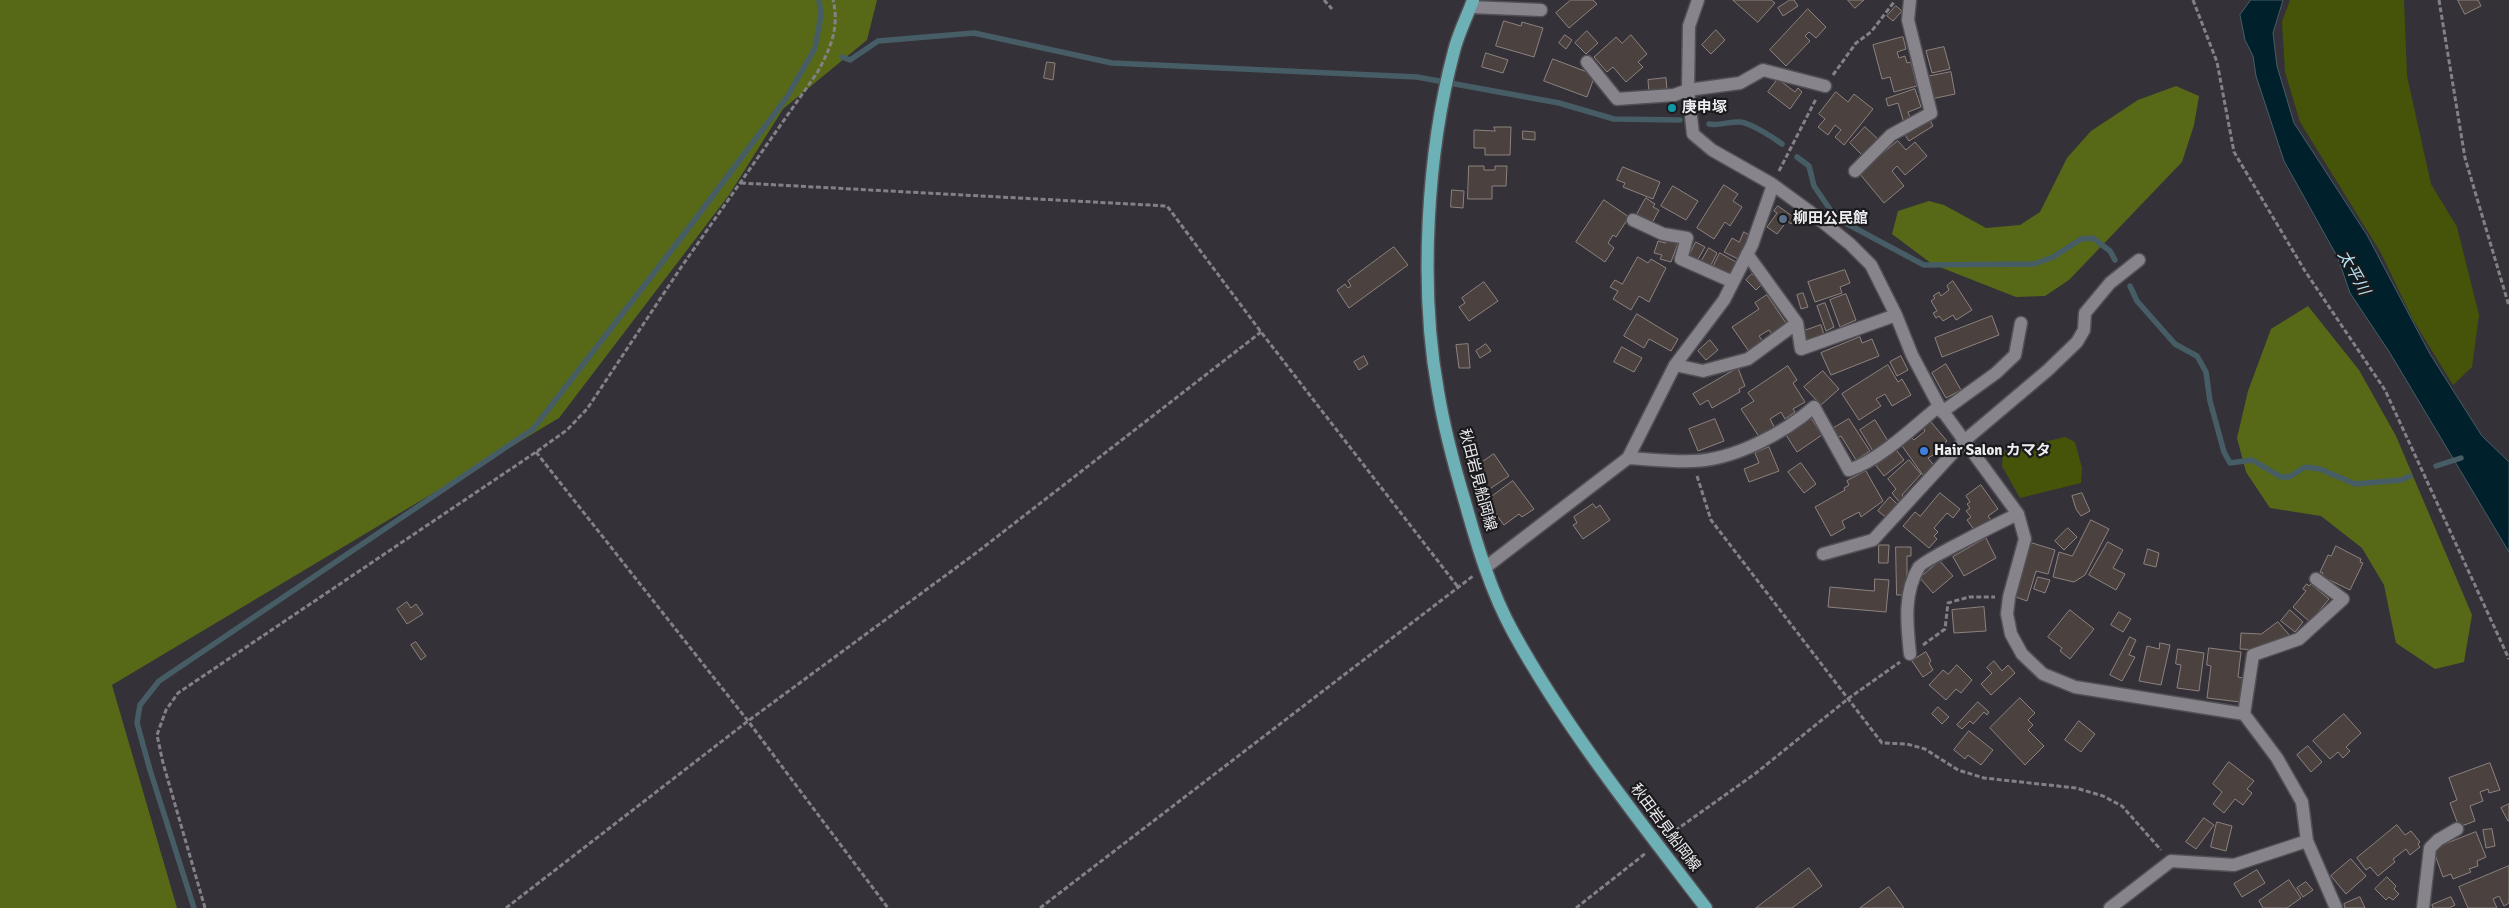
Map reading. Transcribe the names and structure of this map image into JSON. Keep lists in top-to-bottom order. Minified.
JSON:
{"streets":{"main road":["秋田岩見船岡線"]},"water":["太平川"],"places":["庚申塚","柳田公民館","Hair Salon カマタ"]}
